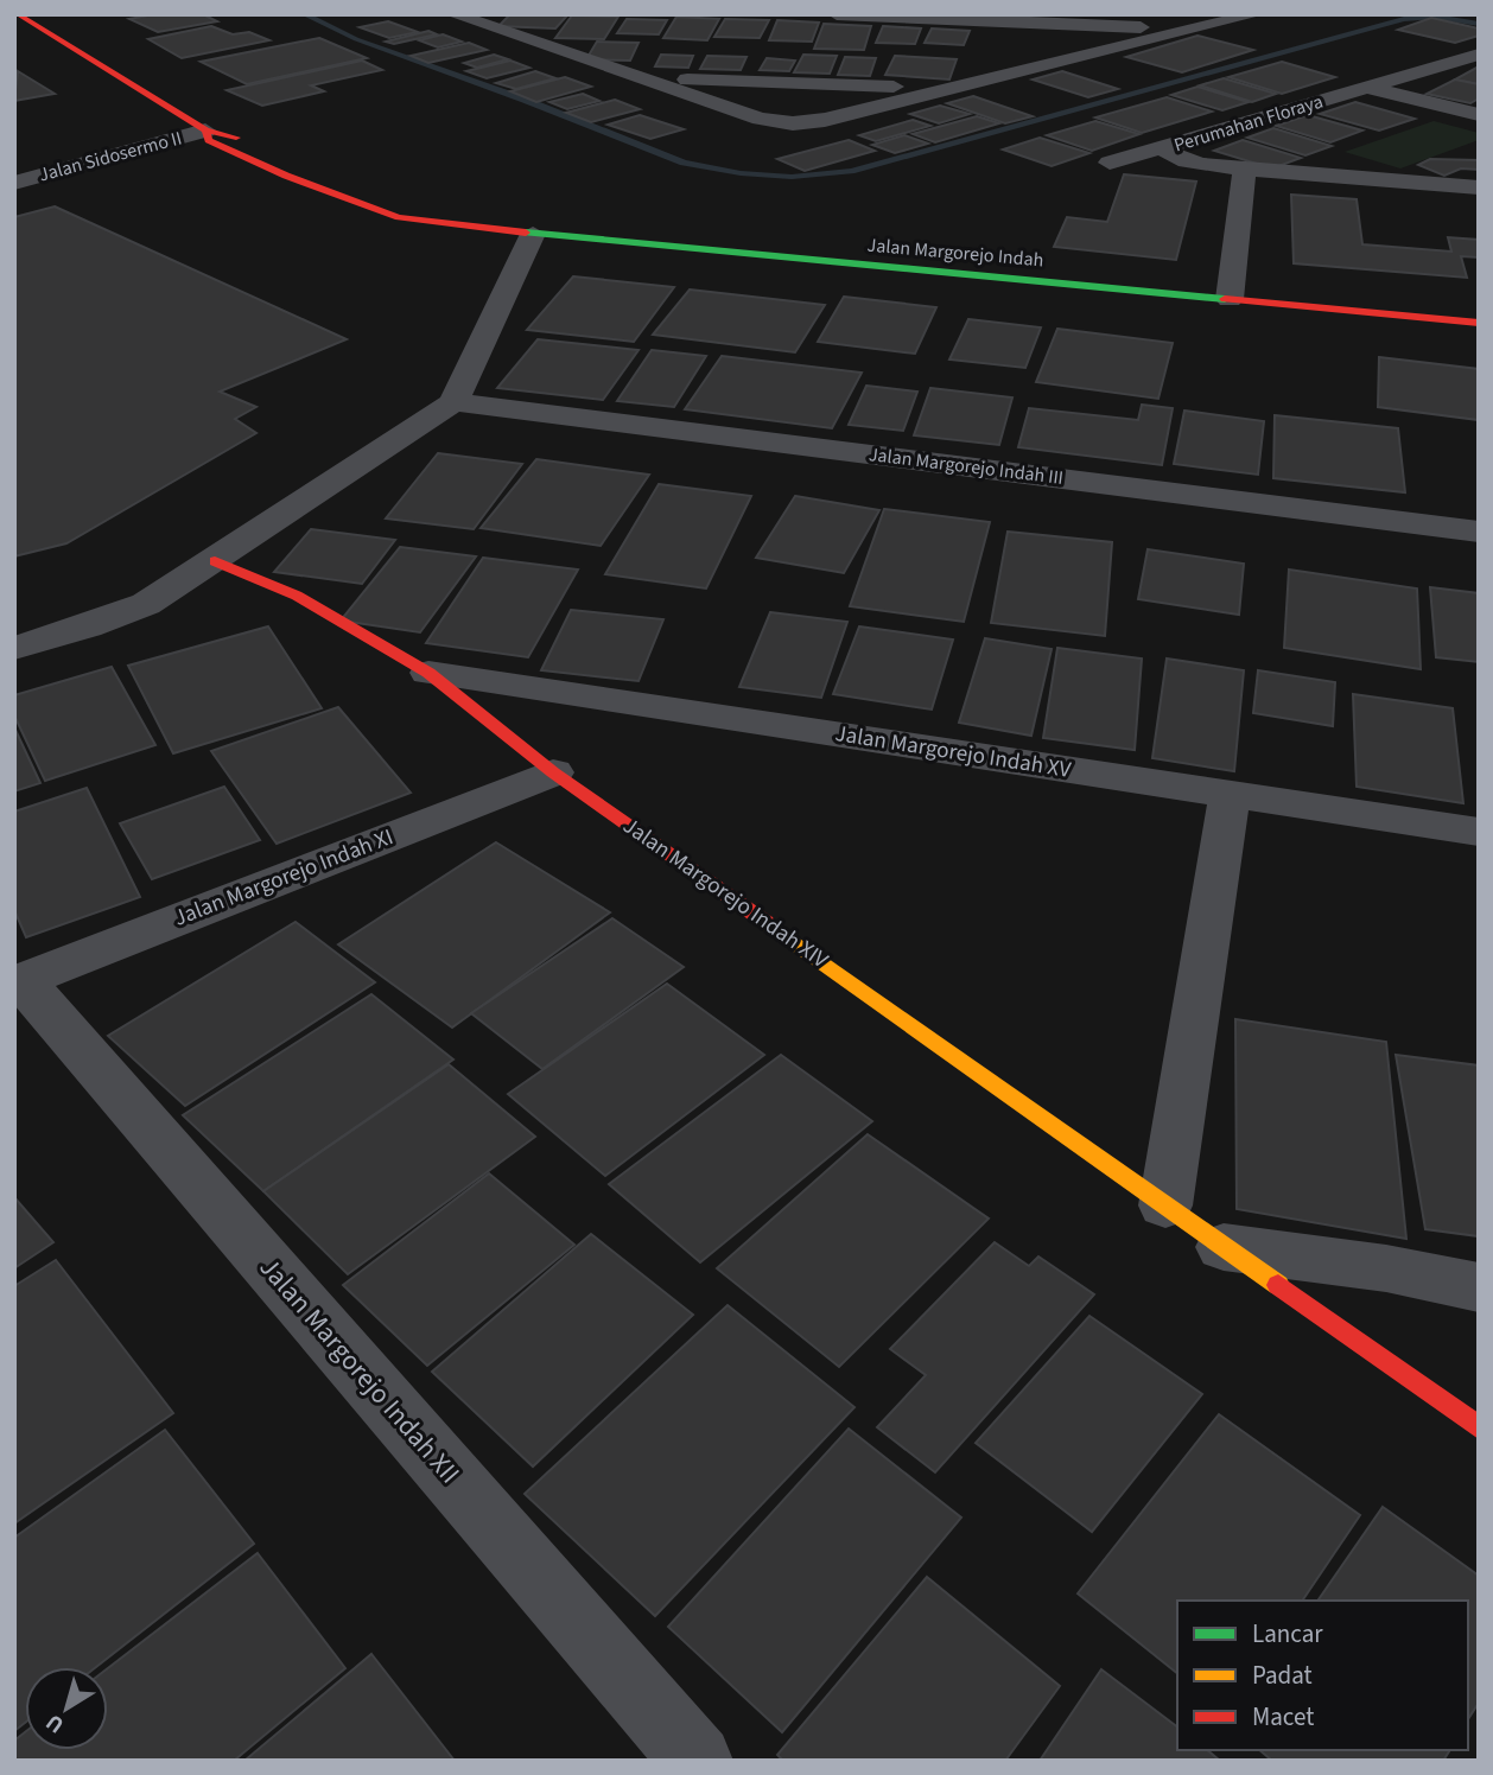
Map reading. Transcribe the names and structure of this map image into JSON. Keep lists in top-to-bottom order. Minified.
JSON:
{"streets":{"main road":["Jalan Margorejo Indah","Jalan Margorejo Indah XIV"],"street":["Perumahan Floraya","Jalan Sidosermo II","Jalan Margorejo Indah III","Jalan Margorejo Indah XV","Jalan Margorejo Indah XI","Jalan Margorejo Indah XII"]},"crossings":[["Perumahan Floraya","Jalan Margorejo Indah"],["Jalan Sidosermo II","Jalan Margorejo Indah"],["Jalan Margorejo Indah XV","Jalan Margorejo Indah XIV"],["Jalan Margorejo Indah XI","Jalan Margorejo Indah XIV"],["Jalan Margorejo Indah XI","Jalan Margorejo Indah XII"]],"legend":["Lancar","Padat","Macet"],"north":"bottom left"}
